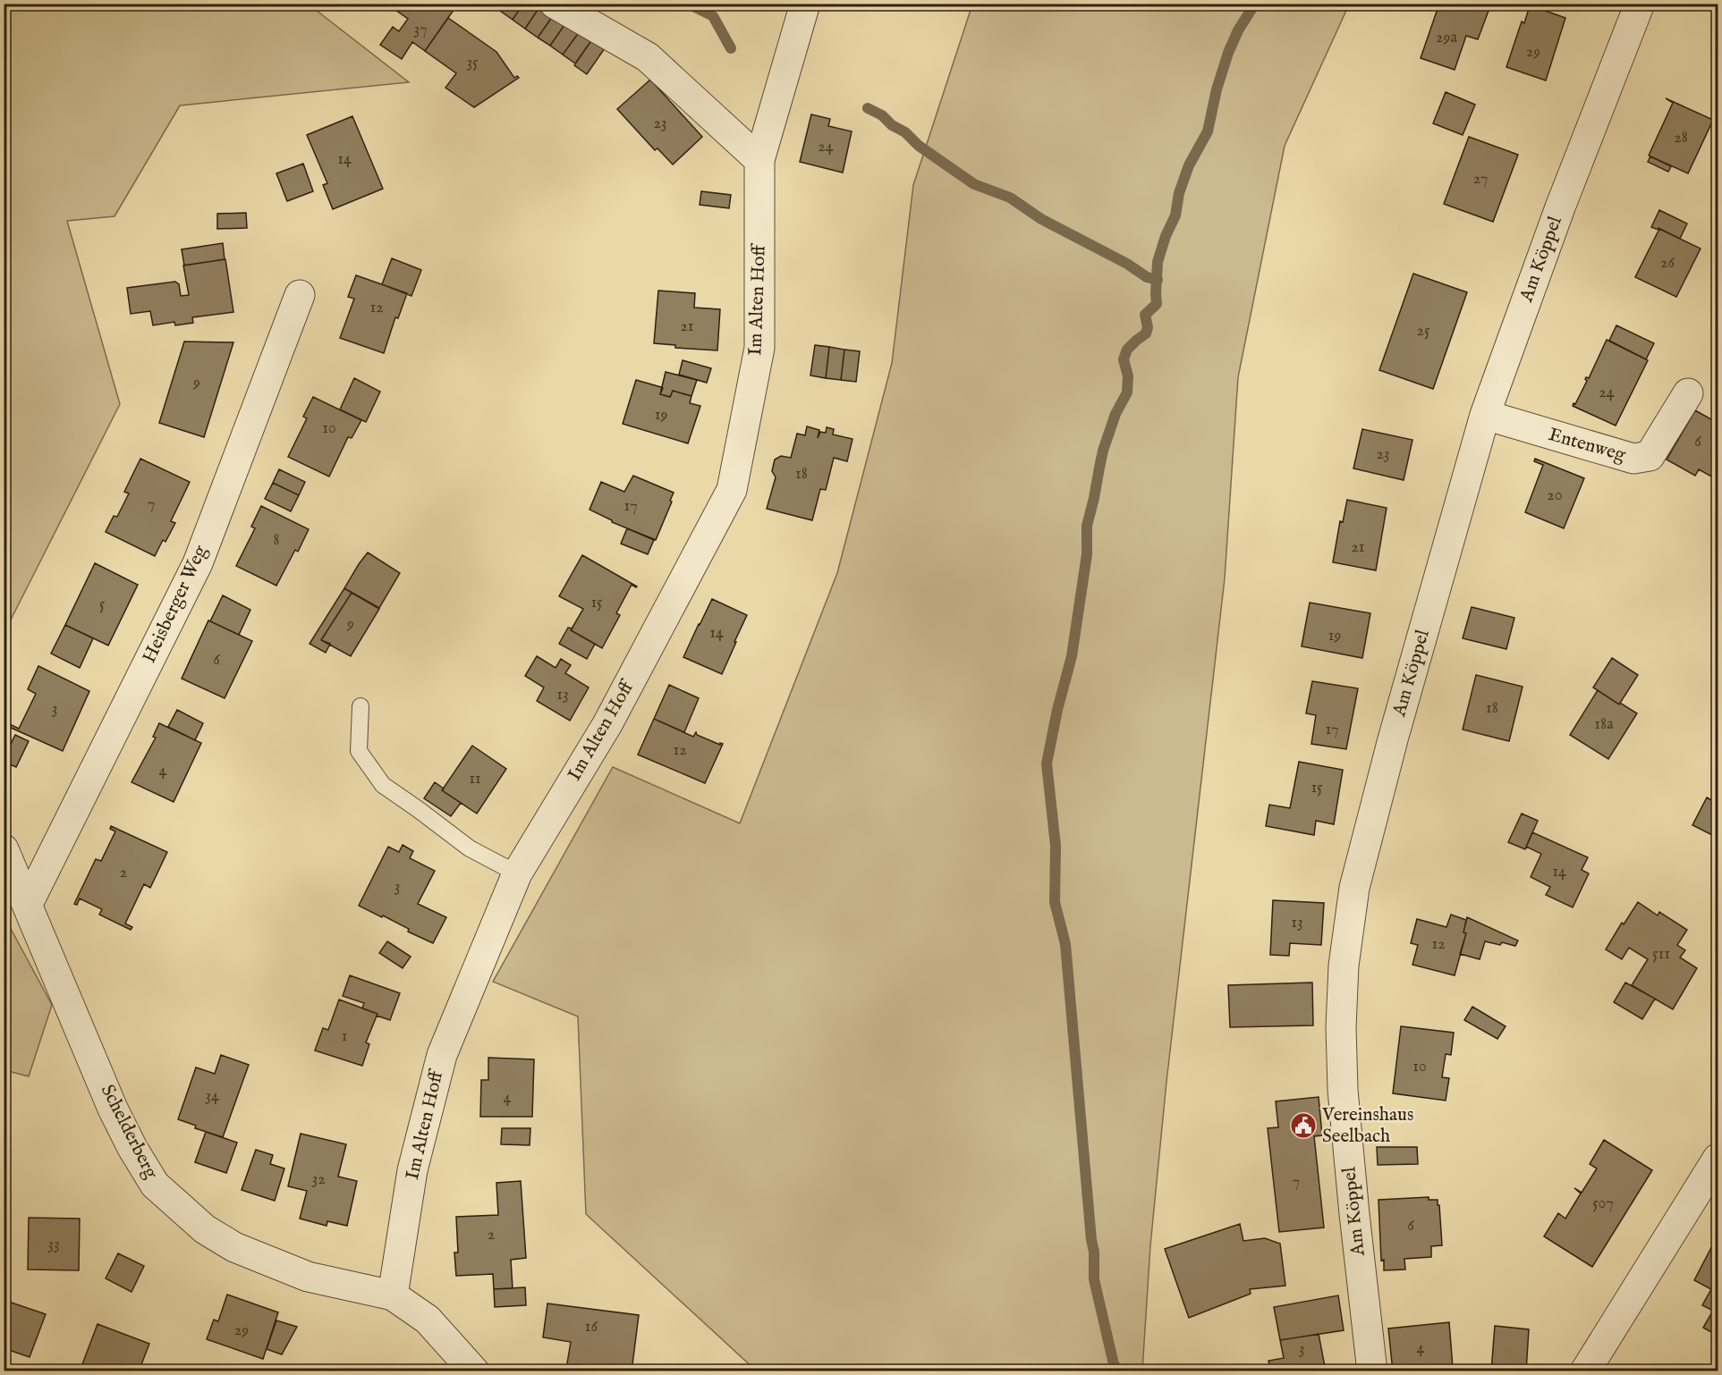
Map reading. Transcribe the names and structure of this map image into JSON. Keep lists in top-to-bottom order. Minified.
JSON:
{"streets":{"street":["Am Köppel","Im Alten Hoff","Entenweg","Heisberger Weg","Schelderberg"]},"crossings":[["Am Köppel","Entenweg"],["Im Alten Hoff","Schelderberg"],["Heisberger Weg","Schelderberg"]],"places":{"public building":["Vereinshaus Seelbach"]},"house_numbers":["37","29a","29","35","23","28","24","14","27","26","12","21","25","9","24","19","10","6","23","18","20","7","17","8","21","15","5","9","14","19","6","13","18","3","18a","17","12","4","11","15","14","2","3","13","12","511","1","10","34","4","32","7","507","6","2","33","16","29","4","3"]}
